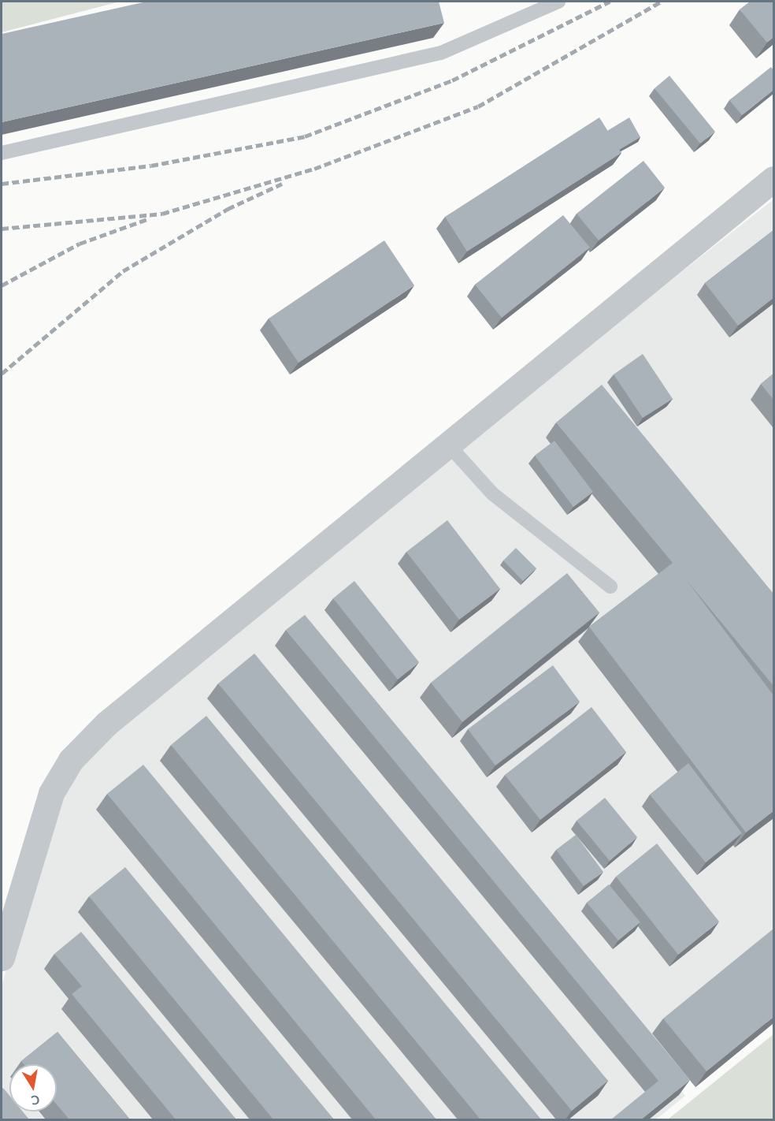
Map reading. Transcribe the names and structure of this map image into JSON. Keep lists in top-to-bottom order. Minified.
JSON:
{"north":"bottom"}
